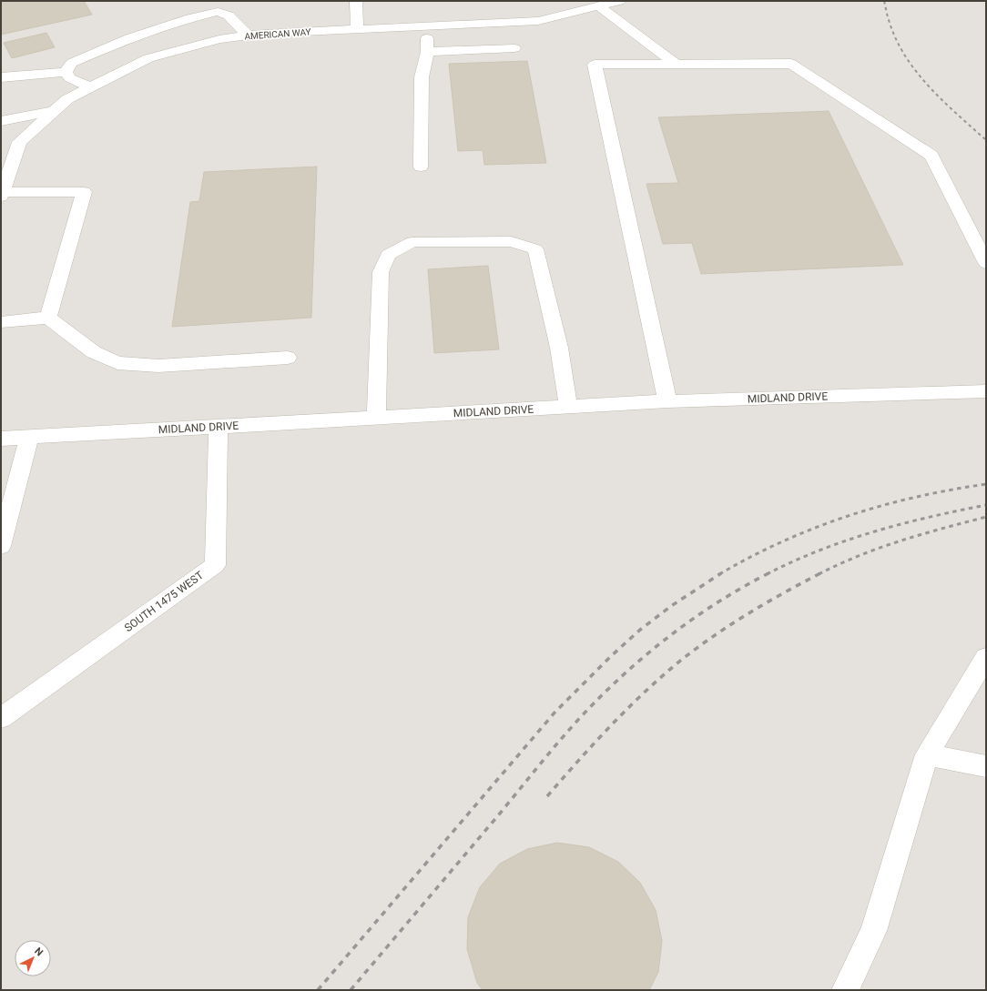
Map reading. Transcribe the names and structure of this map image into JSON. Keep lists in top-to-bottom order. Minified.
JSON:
{"streets":{"street":["AMERICAN WAY","MIDLAND DRIVE","SOUTH 1475 WEST"]},"crossings":[["MIDLAND DRIVE","SOUTH 1475 WEST"]],"north":"top right"}
